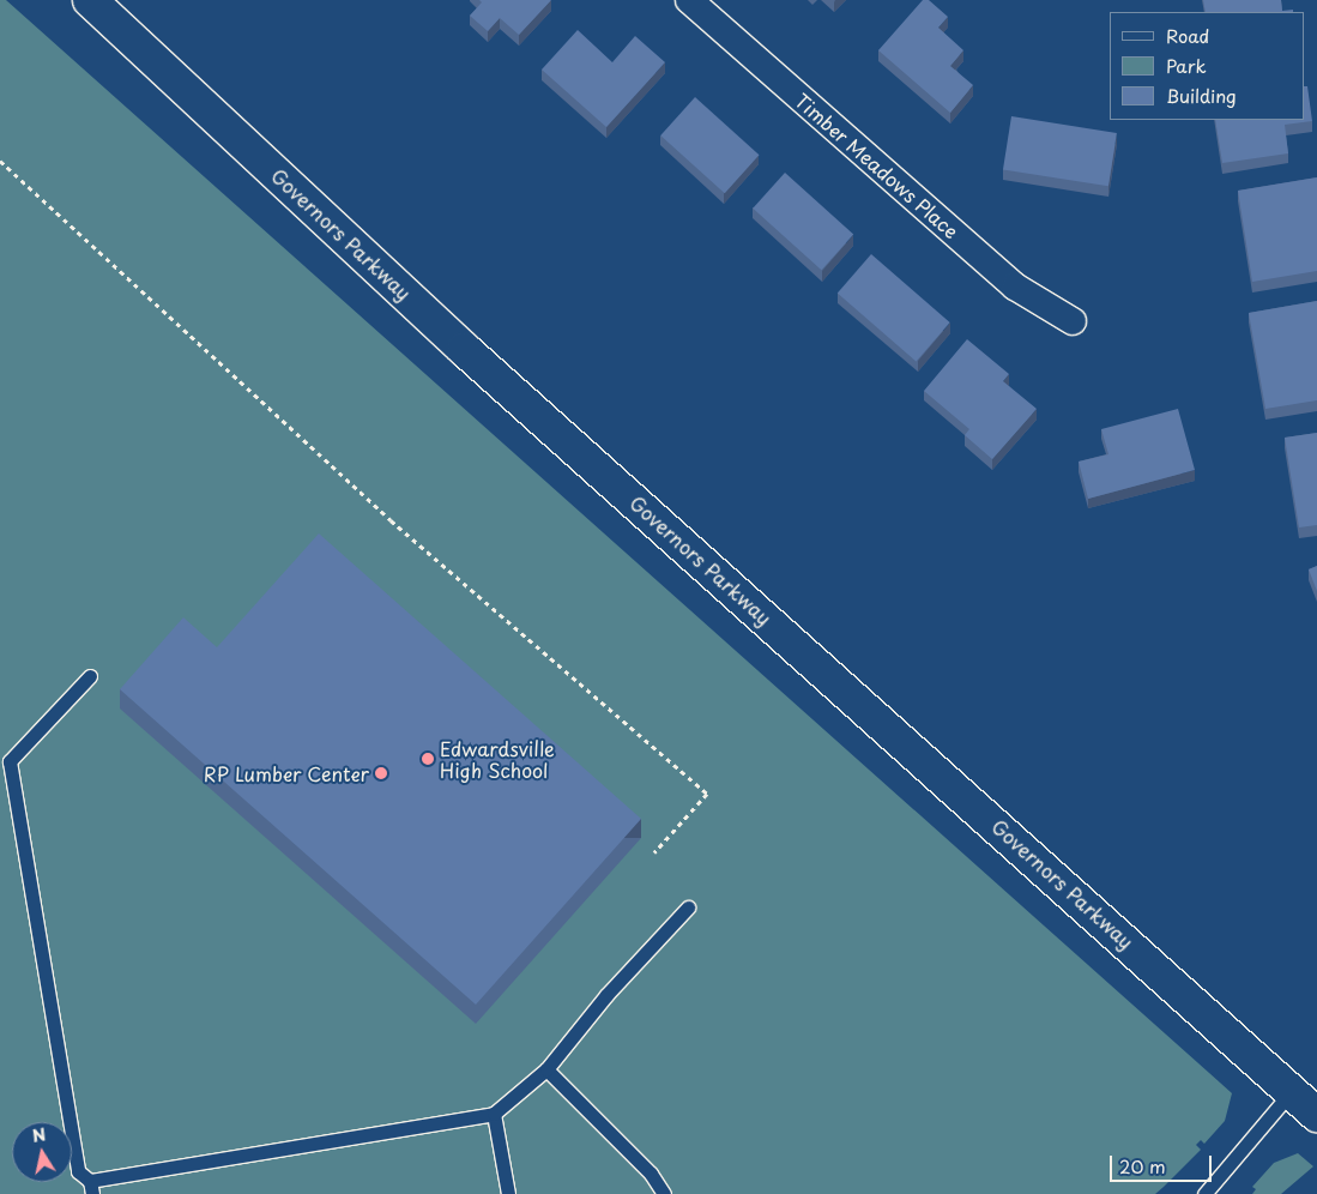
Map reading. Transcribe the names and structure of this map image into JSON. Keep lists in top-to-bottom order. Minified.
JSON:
{"streets":{"main road":["Governors Parkway"],"street":["Timber Meadows Place"]},"places":["Edwardsville High School","RP Lumber Center"],"legend":["Road","Park","Building"],"scale_bar":"20 m","north":"top"}
